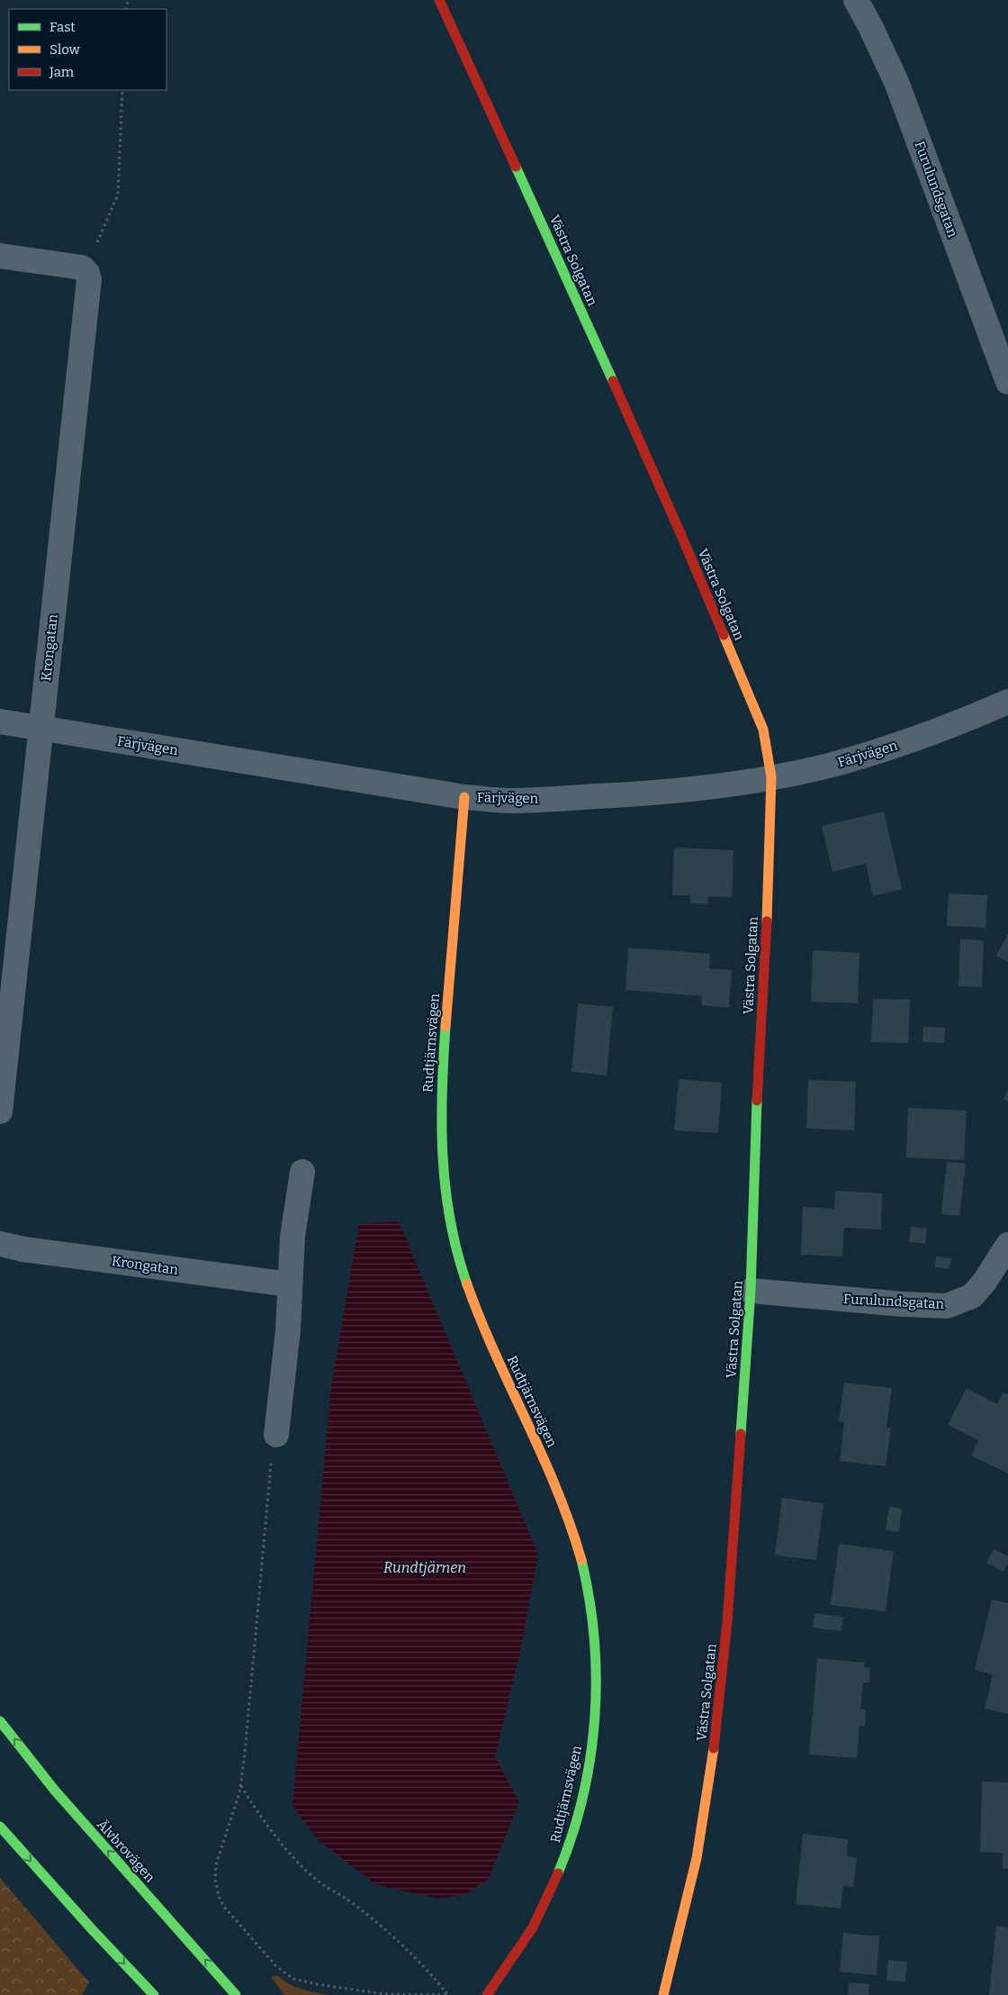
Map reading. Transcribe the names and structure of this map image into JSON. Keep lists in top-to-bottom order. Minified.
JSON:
{"streets":{"street":["Furulundsgatan","Västra Solgatan","Krongatan","Färjvägen","Rudtjärnsvägen","Älvbrovägen"]},"crossings":[["Furulundsgatan","Västra Solgatan"],["Västra Solgatan","Färjvägen"],["Krongatan","Färjvägen"],["Färjvägen","Rudtjärnsvägen"]],"water":["Rundtjärnen"],"legend":["Fast","Slow","Jam"]}
